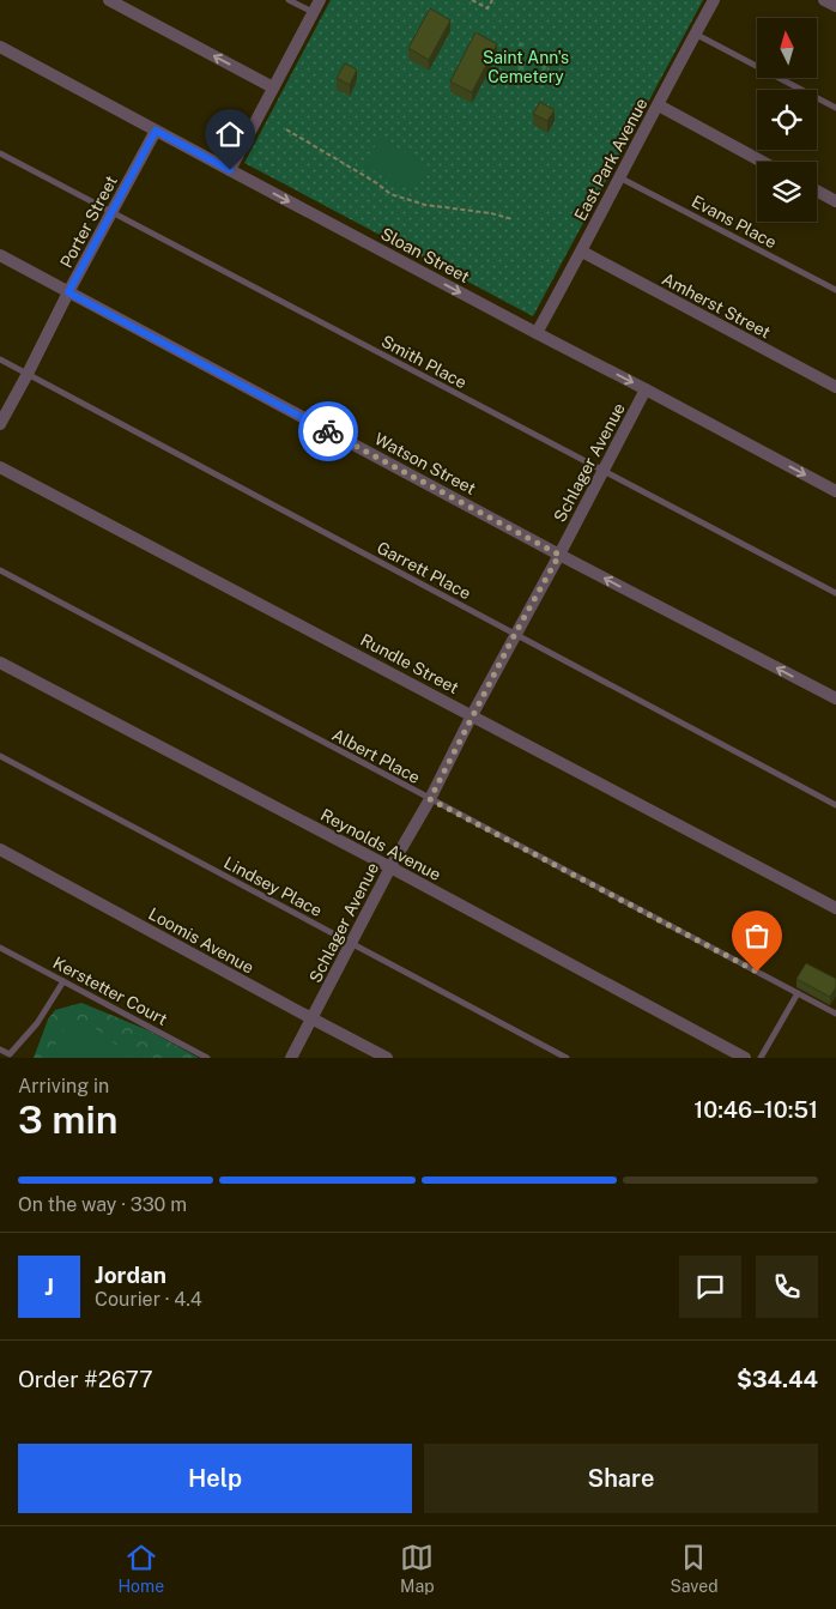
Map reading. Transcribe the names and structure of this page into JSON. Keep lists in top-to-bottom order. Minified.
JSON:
{"streets":{"street":["East Park Avenue","Porter Street","Sloan Street","Amherst Street","Schlager Avenue","Watson Street","Rundle Street","Reynolds Avenue","Loomis Avenue"],"lane":["Evans Place","Smith Place","Garrett Place","Albert Place","Lindsey Place","Kerstetter Court"]},"crossings":[["East Park Avenue","Evans Place"],["East Park Avenue","Sloan Street"],["East Park Avenue","Amherst Street"],["Porter Street","Sloan Street"],["Porter Street","Smith Place"],["Porter Street","Watson Street"],["Porter Street","Garrett Place"],["Sloan Street","Schlager Avenue"],["Smith Place","Schlager Avenue"],["Schlager Avenue","Watson Street"],["Schlager Avenue","Garrett Place"],["Schlager Avenue","Rundle Street"],["Schlager Avenue","Albert Place"],["Schlager Avenue","Reynolds Avenue"],["Schlager Avenue","Lindsey Place"],["Schlager Avenue","Loomis Avenue"]],"one_way":["Sloan Street"],"parks":["Saint Ann's Cemetery"],"north":"top","page":{"heading":["3 min","Arriving in","10:46–10:51"],"panel":["Jordan","Courier · 4.4","Order #2677","$34.44"],"bar":"On the way · 330 m","round":"J","buttons":["Help","Share"],"tabs":["Home","Map","Saved"]}}
